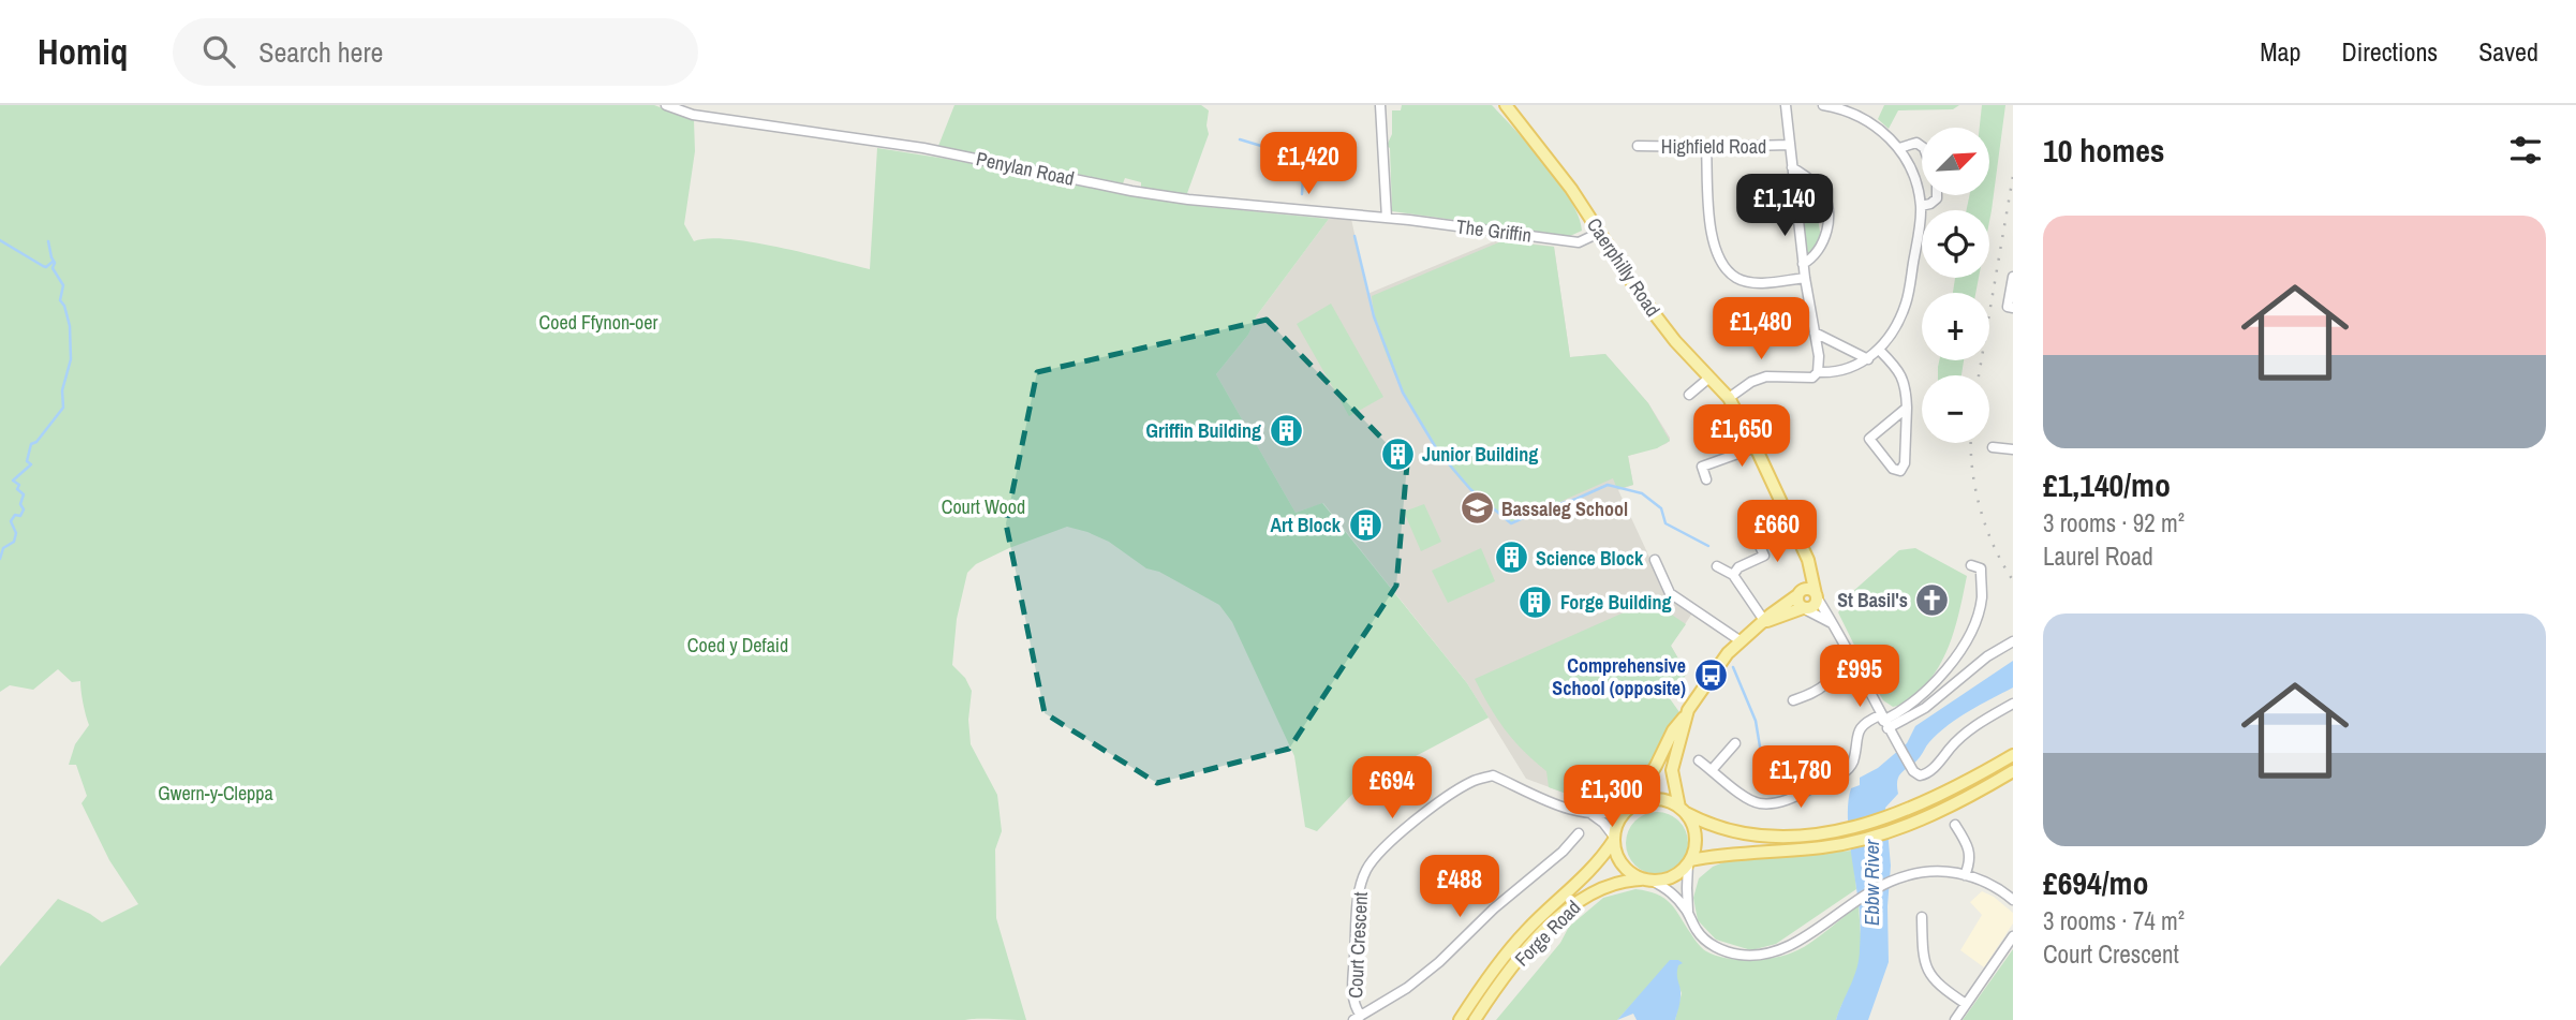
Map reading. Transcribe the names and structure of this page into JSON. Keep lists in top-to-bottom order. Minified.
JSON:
{"streets":{"main road":["Caerphilly Road","Forge Road"],"street":["Highfield Road","Penylan Road","The Griffin","Court Crescent"]},"crossings":[["Penylan Road","The Griffin"],["The Griffin","Caerphilly Road"],["Forge Road","Court Crescent"]],"water":["Ebbw River"],"parks":["Coed Ffynon-oer","Court Wood","Coed y Defaid","Gwern-y-Cleppa"],"places":{"building":["Griffin Building","Junior Building","Art Block","Science Block","Forge Building"],"school or university":["Bassaleg School"],"church":["St Basil's"],"bus stop":["Comprehensive School (opposite)"]},"north":"top right","page":{"header":"Homiq","search":"Search here","nav":["Map","Directions","Saved"],"heading":"10 homes","map_buttons":["+","−"],"price":["£1,420","£1,140","£1,480","£1,650","£660","£995","£1,780","£694","£1,300","£488"],"list":[{"name":"£1,140/mo","note":"3 rooms · 92 m² · Laurel Road"},{"name":"£694/mo","note":"3 rooms · 74 m² · Court Crescent"}]}}
